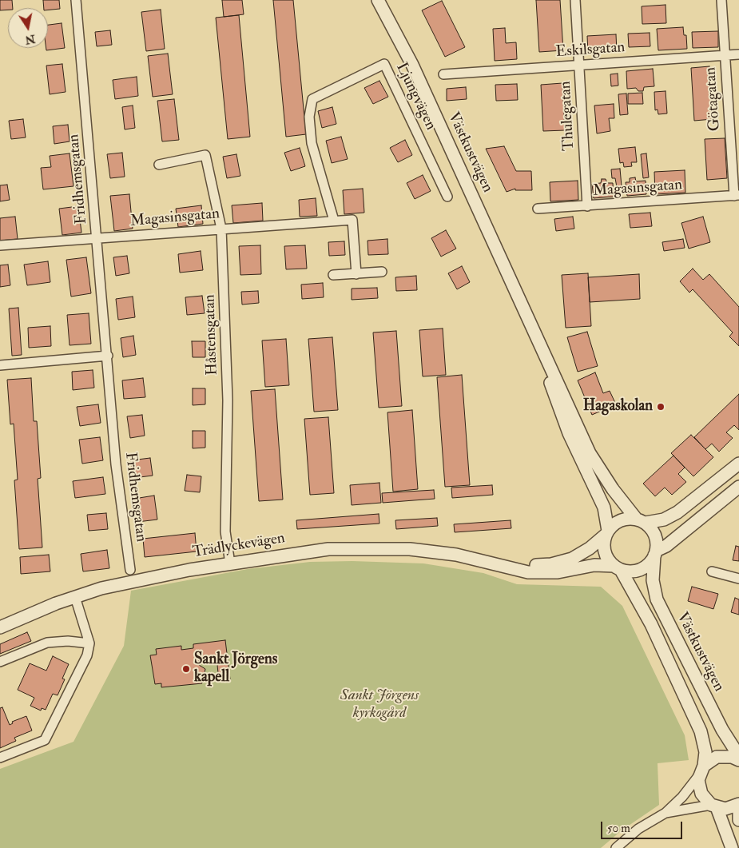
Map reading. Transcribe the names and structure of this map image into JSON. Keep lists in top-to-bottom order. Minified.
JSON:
{"streets":{"street":["Eskilsgatan","Ljungvägen","Götagatan","Thulegatan","Västkustvägen","Fridhemsgatan","Magasinsgatan","Håstensgatan","Trädlyckevägen"]},"crossings":[["Eskilsgatan","Götagatan"],["Eskilsgatan","Thulegatan"],["Ljungvägen","Magasinsgatan"],["Götagatan","Magasinsgatan"],["Thulegatan","Magasinsgatan"],["Västkustvägen","Trädlyckevägen"],["Fridhemsgatan","Magasinsgatan"],["Magasinsgatan","Håstensgatan"],["Håstensgatan","Trädlyckevägen"]],"parks":["Sankt Jörgens kyrkogård"],"places":["Hagaskolan","Sankt Jörgens kapell"],"scale_bar":"50 m","north":"bottom"}
